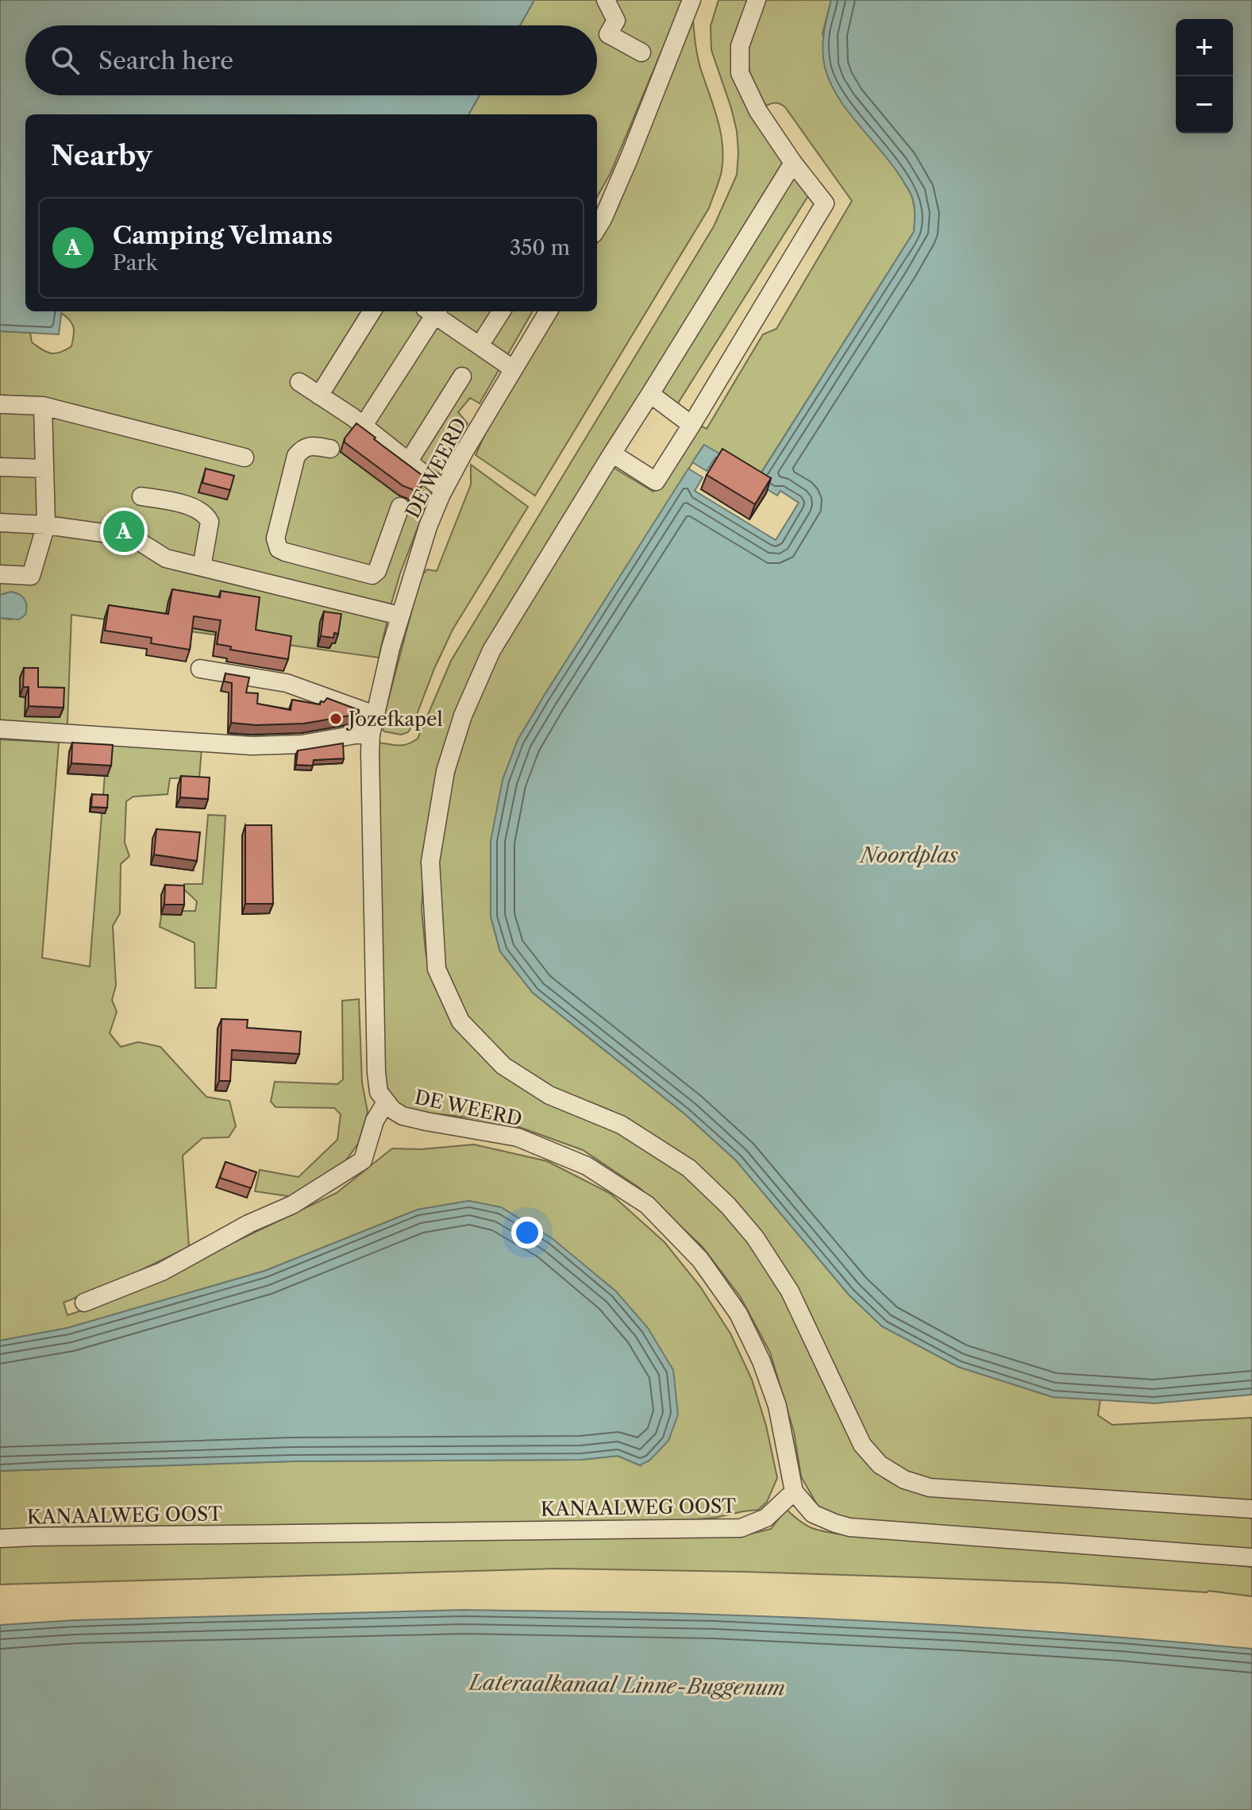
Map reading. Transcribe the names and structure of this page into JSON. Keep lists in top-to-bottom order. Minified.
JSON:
{"streets":{"street":["DE WEERD","KANAALWEG OOST"]},"crossings":[["DE WEERD","KANAALWEG OOST"]],"water":["Noordplas","Lateraalkanaal Linne-Buggenum"],"places":["Jozefkapel"],"page":{"map_buttons":["+","−"],"search":"Search here","heading":"Nearby","list":[{"mark":"A","name":"Camping Velmans","note":"Park","value":"350 m"}],"pins":"A"}}
